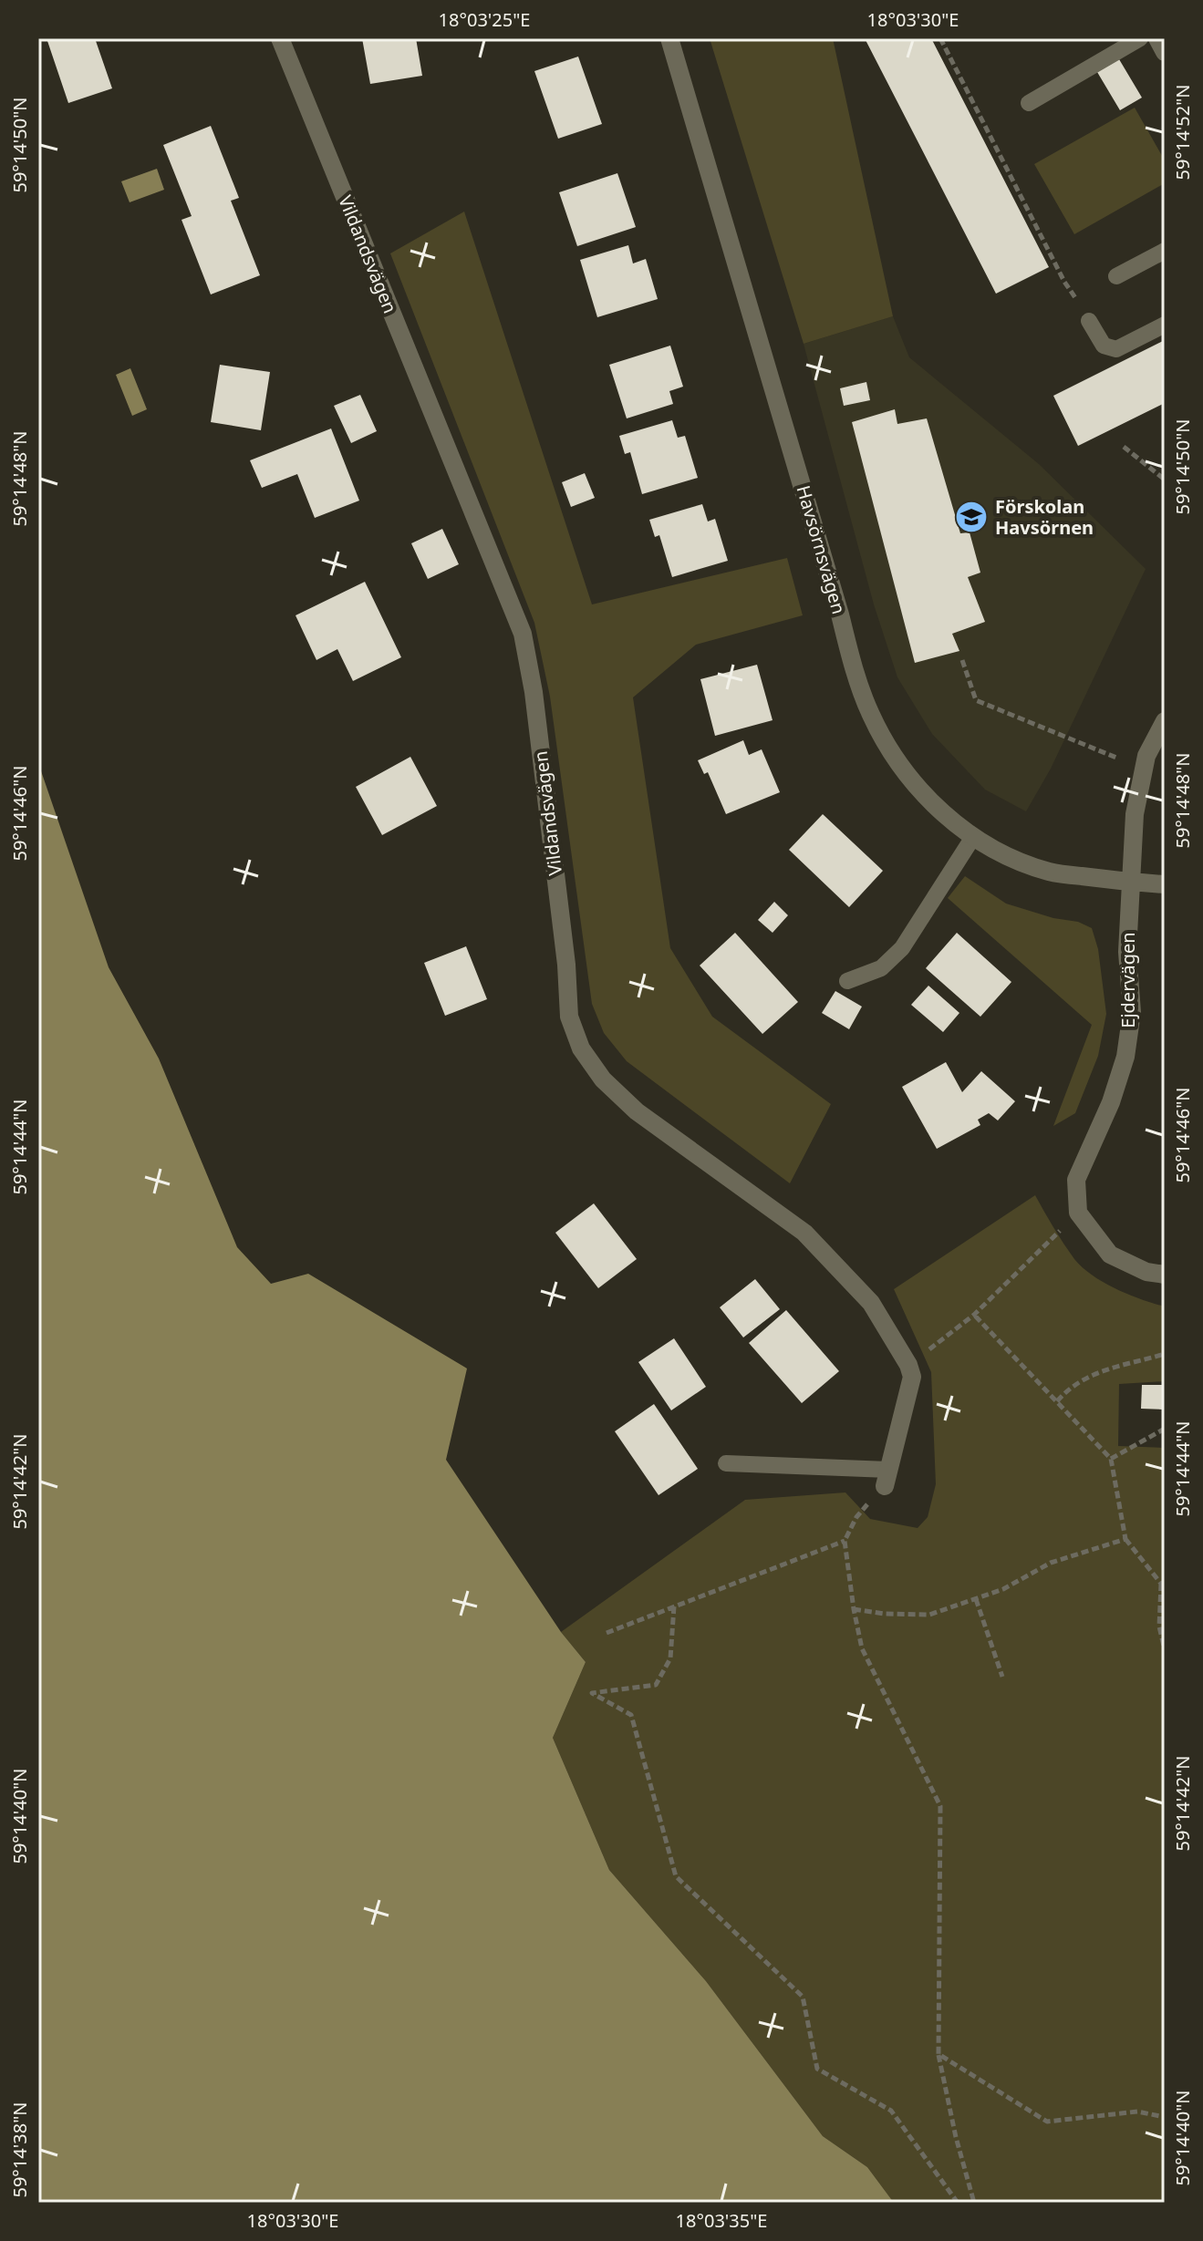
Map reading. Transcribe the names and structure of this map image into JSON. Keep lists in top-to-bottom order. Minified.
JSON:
{"streets":{"street":["Vildandsvägen","Havsörnsvägen","Ejdervägen"]},"crossings":[["Havsörnsvägen","Ejdervägen"]],"places":{"school or university":["Förskolan Havsörnen"]},"coordinates":["18°03'25\"E","18°03'30\"E","59°14'52\"N","59°14'50\"N","59°14'48\"N","59°14'46\"N","59°14'44\"N","59°14'42\"N","59°14'40\"N","59°14'38\"N","18°03'35\"E"]}
